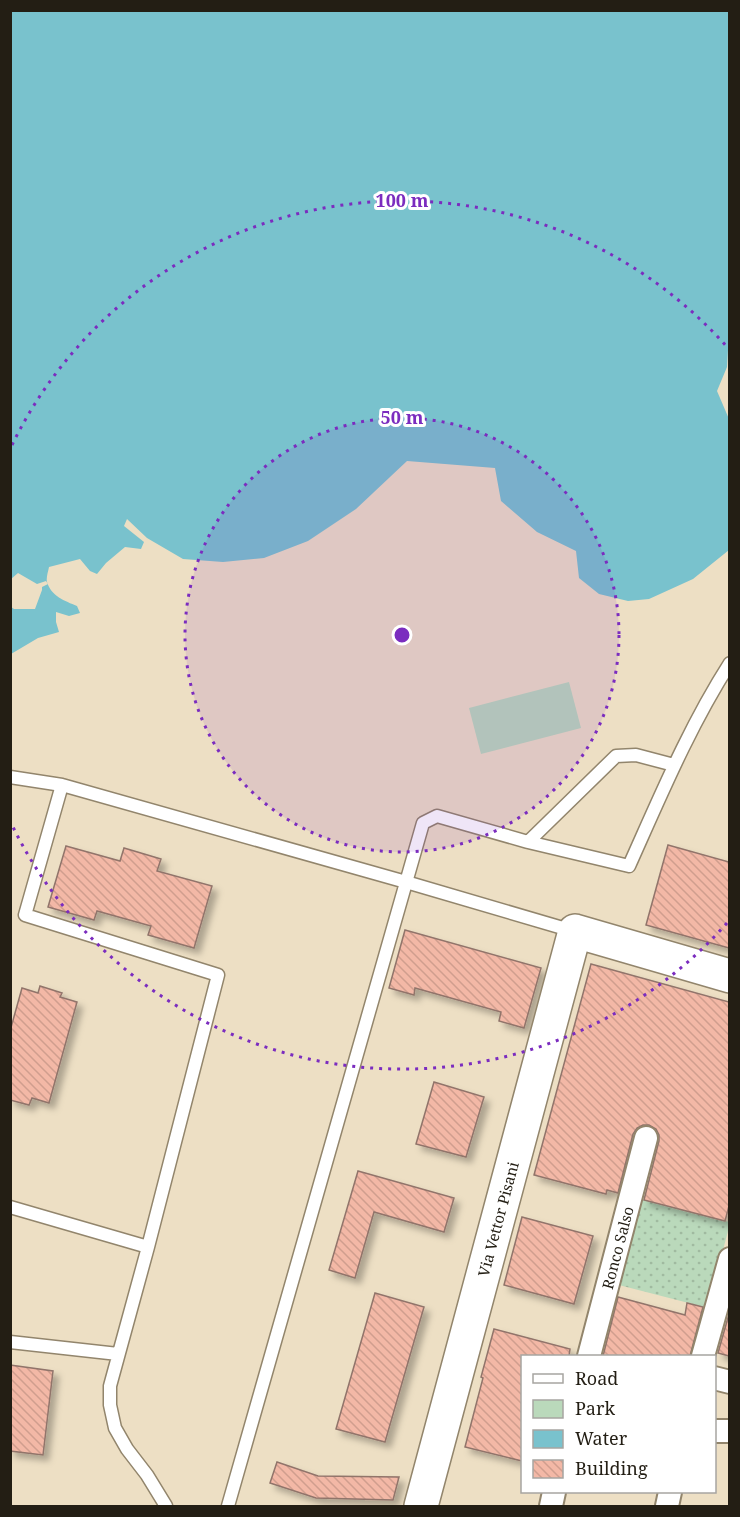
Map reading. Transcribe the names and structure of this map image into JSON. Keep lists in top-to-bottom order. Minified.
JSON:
{"streets":{"street":["Via Vettor Pisani","Ronco Salso"]},"legend":["Road","Park","Water","Building"],"rings":["100 m","50 m"]}
